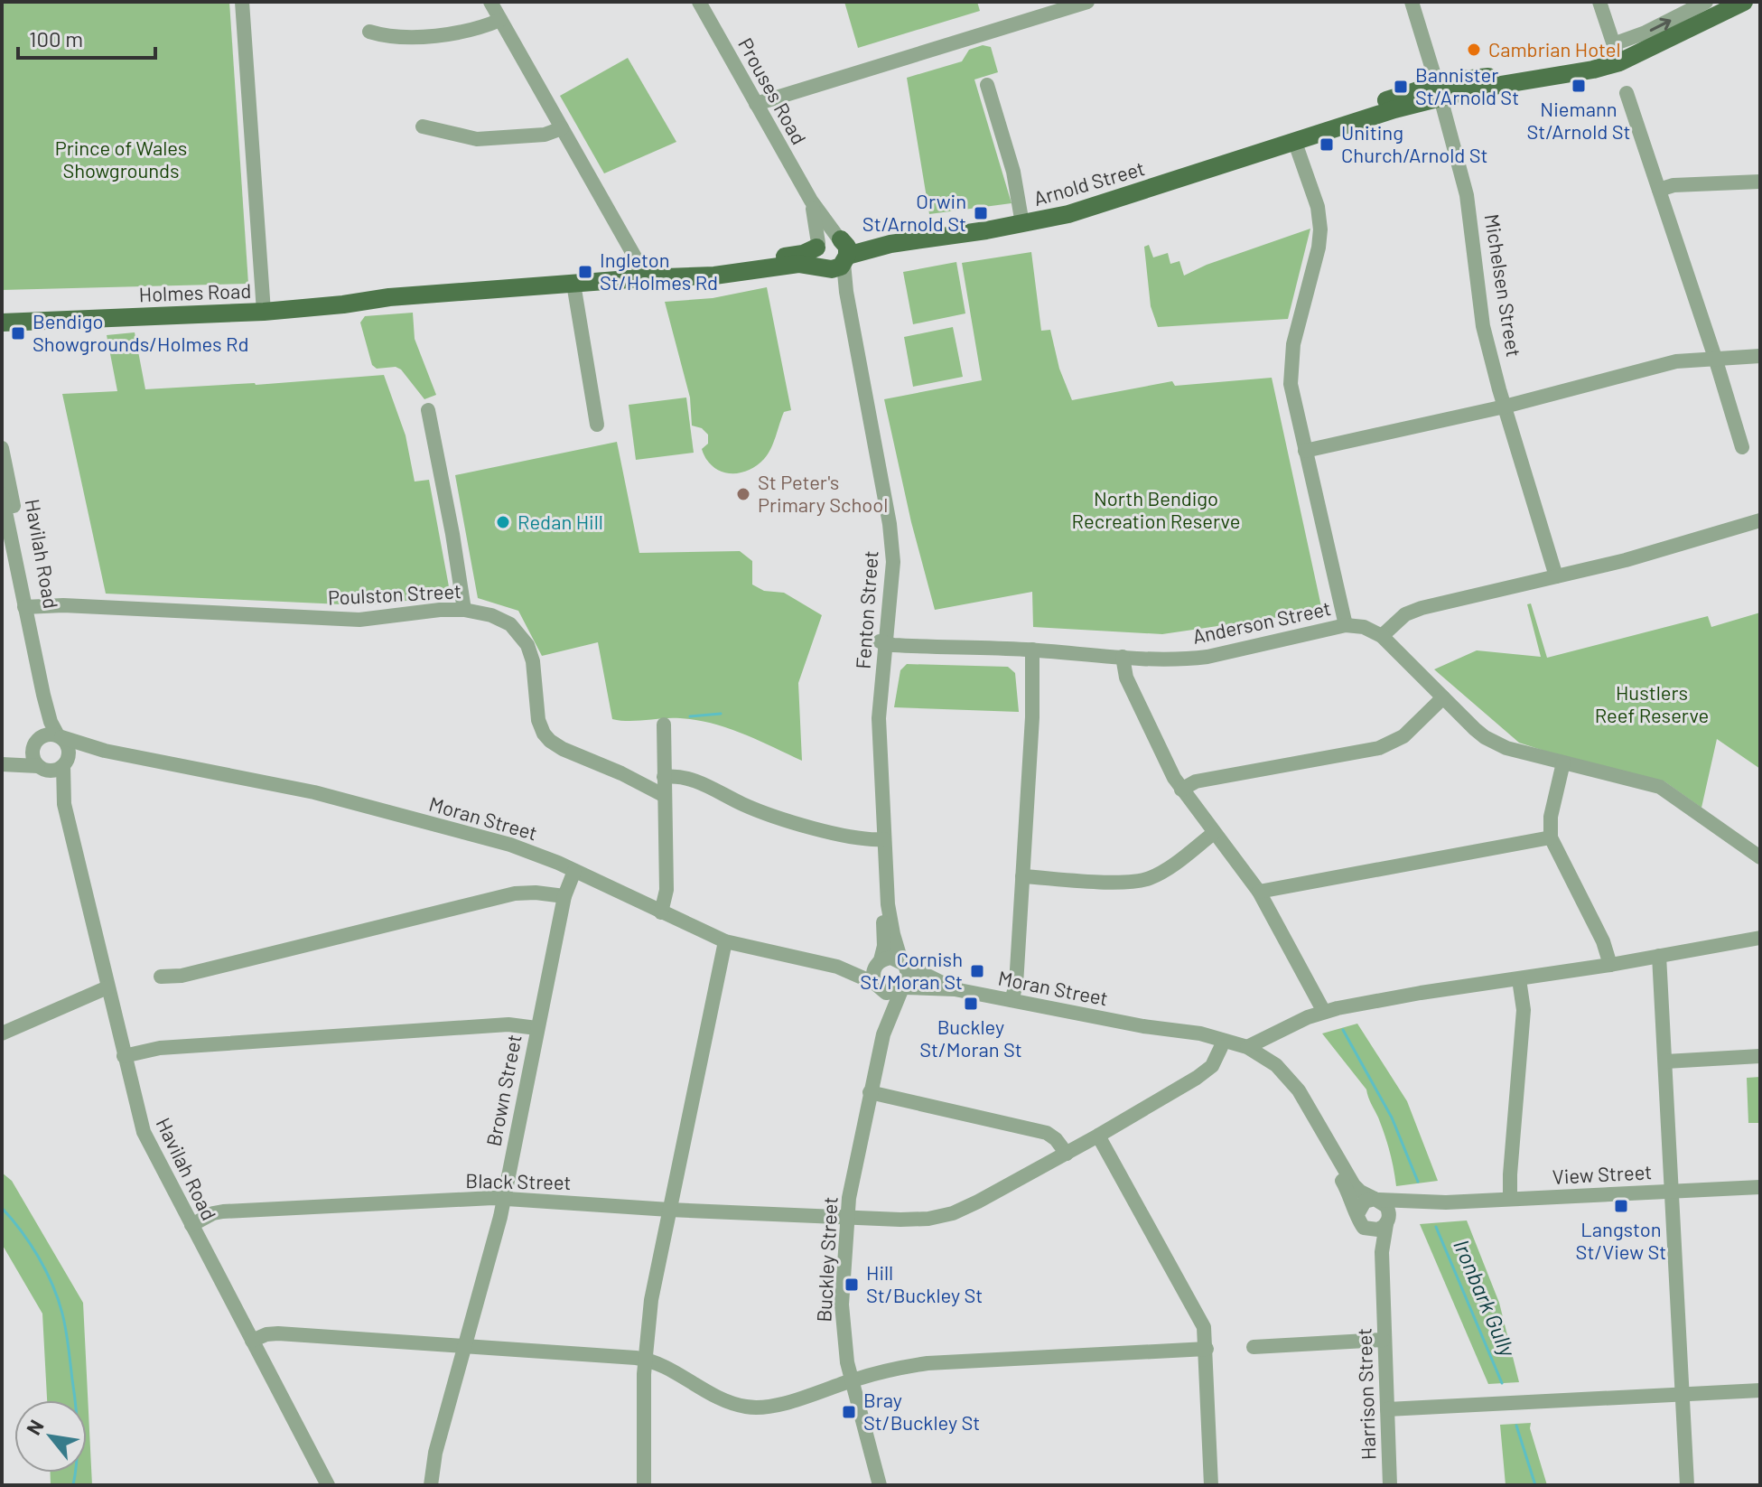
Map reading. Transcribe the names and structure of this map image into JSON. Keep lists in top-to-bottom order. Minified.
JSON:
{"streets":{"main road":["Arnold Street","Holmes Road"],"street":["Prouses Road","Michelsen Street","Havilah Road","Poulston Street","Fenton Street","Anderson Street","Moran Street","Brown Street","View Street","Black Street","Buckley Street","Harrison Street"]},"crossings":[["Prouses Road","Arnold Street"],["Prouses Road","Holmes Road"],["Prouses Road","Fenton Street"],["Arnold Street","Michelsen Street"],["Arnold Street","Holmes Road"],["Arnold Street","Fenton Street"],["Holmes Road","Fenton Street"],["Havilah Road","Poulston Street"],["Havilah Road","Moran Street"],["Havilah Road","Black Street"],["Fenton Street","Anderson Street"],["Fenton Street","Moran Street"],["Fenton Street","Buckley Street"],["Moran Street","Brown Street"],["Moran Street","Black Street"],["Moran Street","Buckley Street"],["Brown Street","Black Street"],["View Street","Harrison Street"],["Black Street","Buckley Street"]],"water":["Ironbark Gully"],"parks":["Prince of Wales Showgrounds","North Bendigo Recreation Reserve","Hustlers Reef Reserve"],"places":{"other":["Cambrian Hotel","St Peter's Primary School","Redan Hill"],"transit":["Niemann St/Arnold St","Bannister St/Arnold St","Uniting Church/Arnold St","Orwin St/Arnold St","Ingleton St/Holmes Rd","Bendigo Showgrounds/Holmes Rd","Cornish St/Moran St","Buckley St/Moran St","Langston St/View St","Hill St/Buckley St","Bray St/Buckley St"]},"scale_bar":"100 m","north":"top left"}
